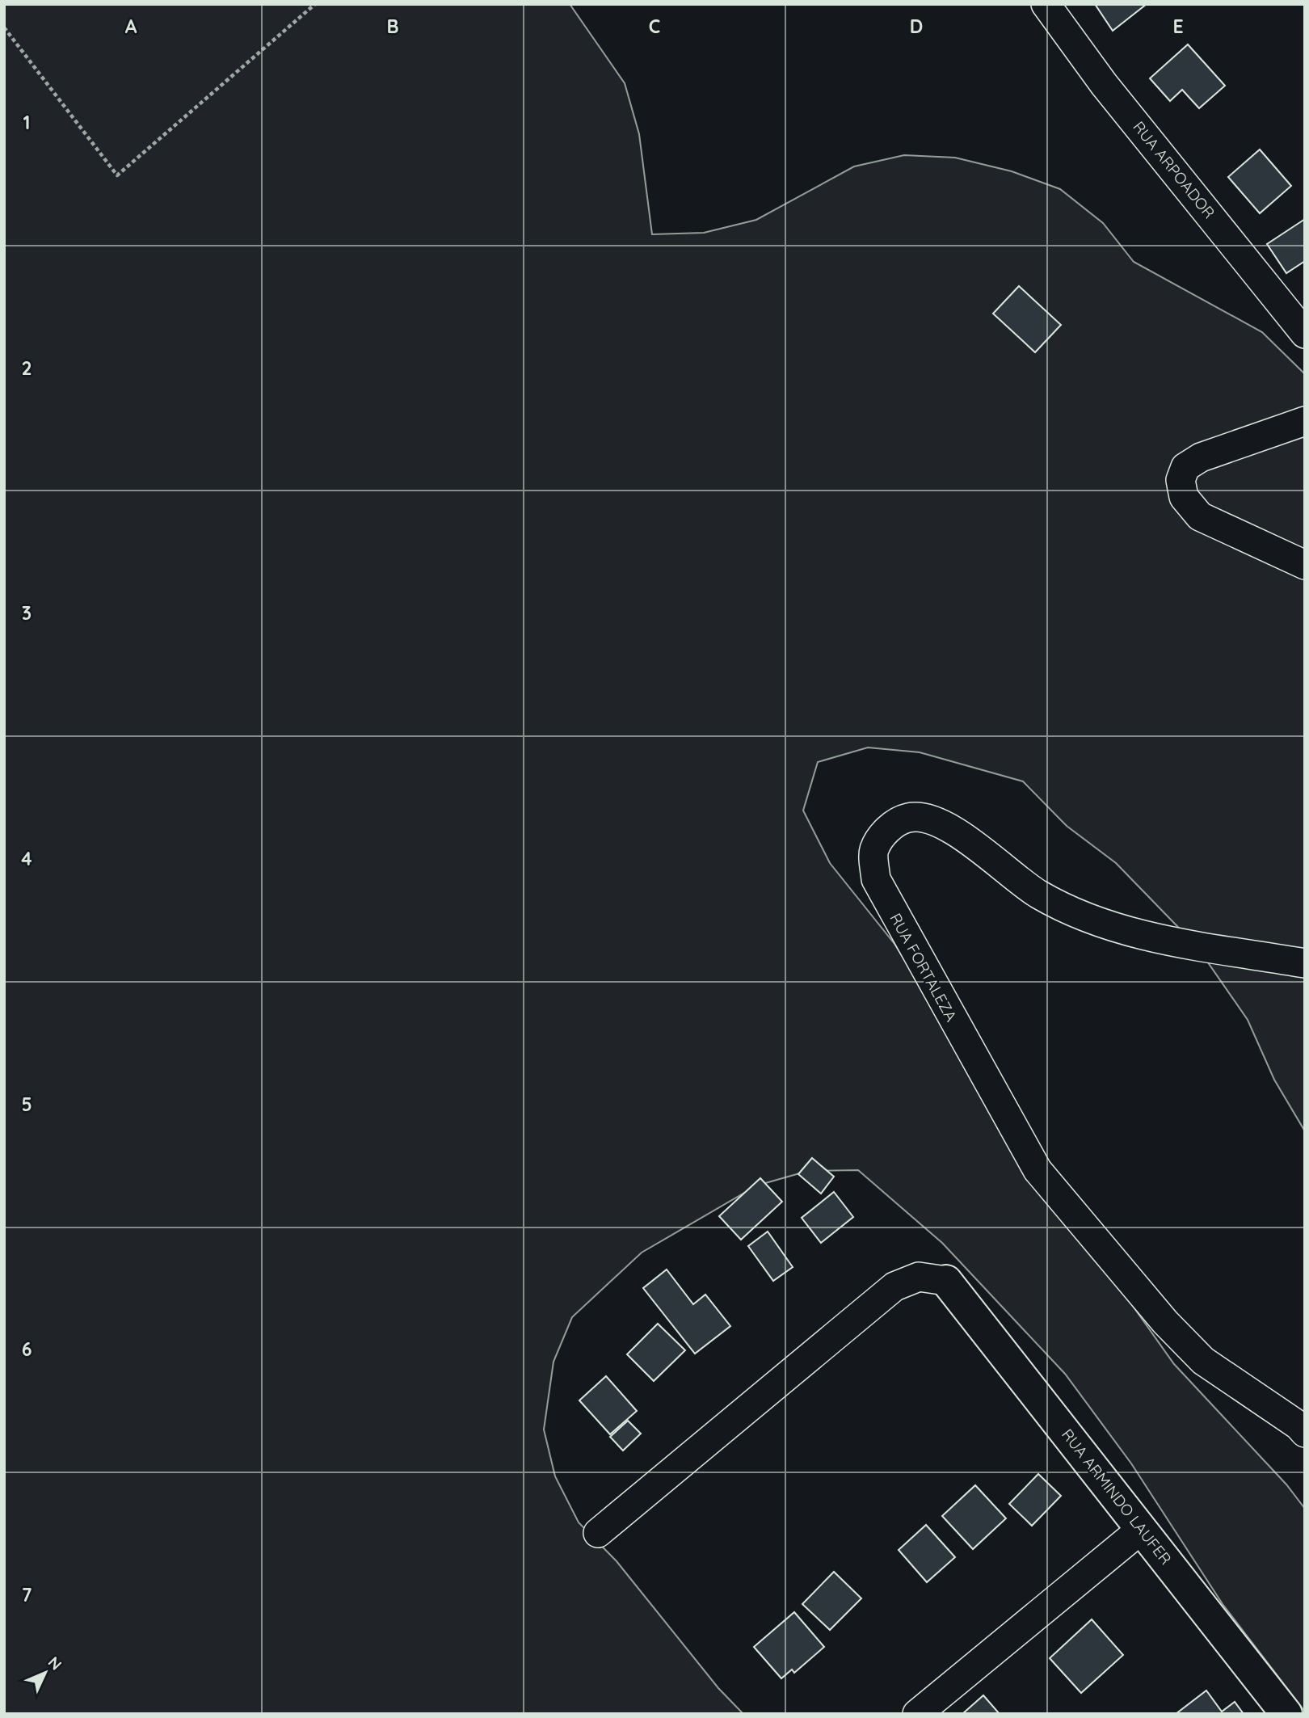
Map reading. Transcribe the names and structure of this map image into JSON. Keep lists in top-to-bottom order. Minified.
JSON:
{"streets":{"street":["RUA ARPOADOR","RUA FORTALEZA","RUA ARMINDO LAUFER"]},"north":"top right","grid":{"columns":["A","B","C","D","E"],"rows":["1","2","3","4","5","6","7"]}}
